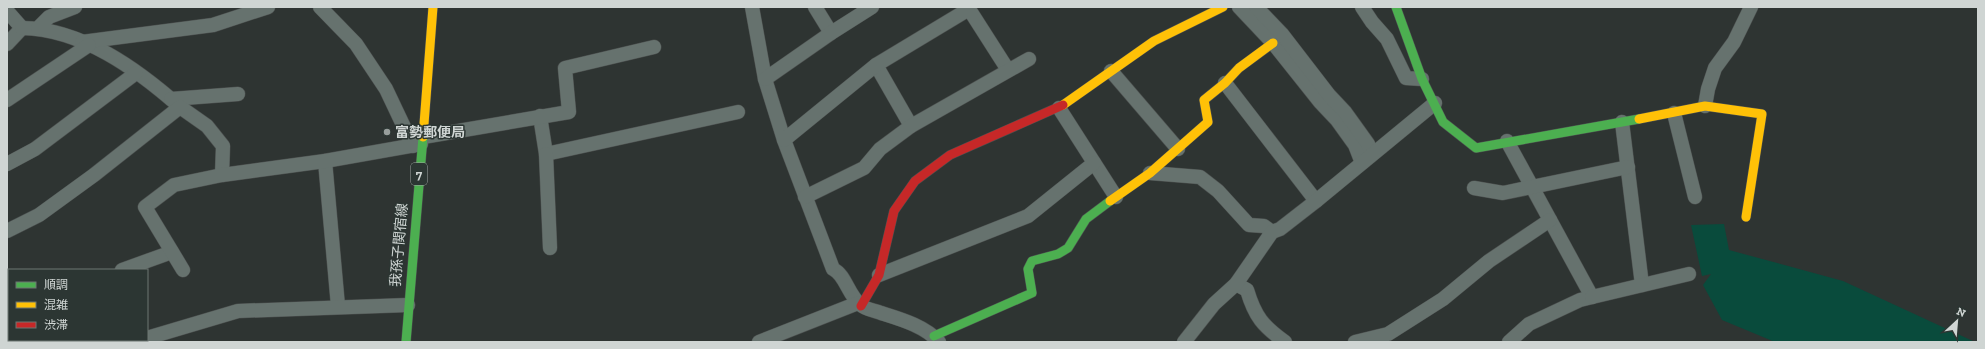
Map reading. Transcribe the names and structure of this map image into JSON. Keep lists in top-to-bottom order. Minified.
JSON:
{"streets":{"street":["7","我孫子関宿線"]},"places":["富勢郵便局"],"legend":["順調","混雑","渋滞"],"north":"top right"}
